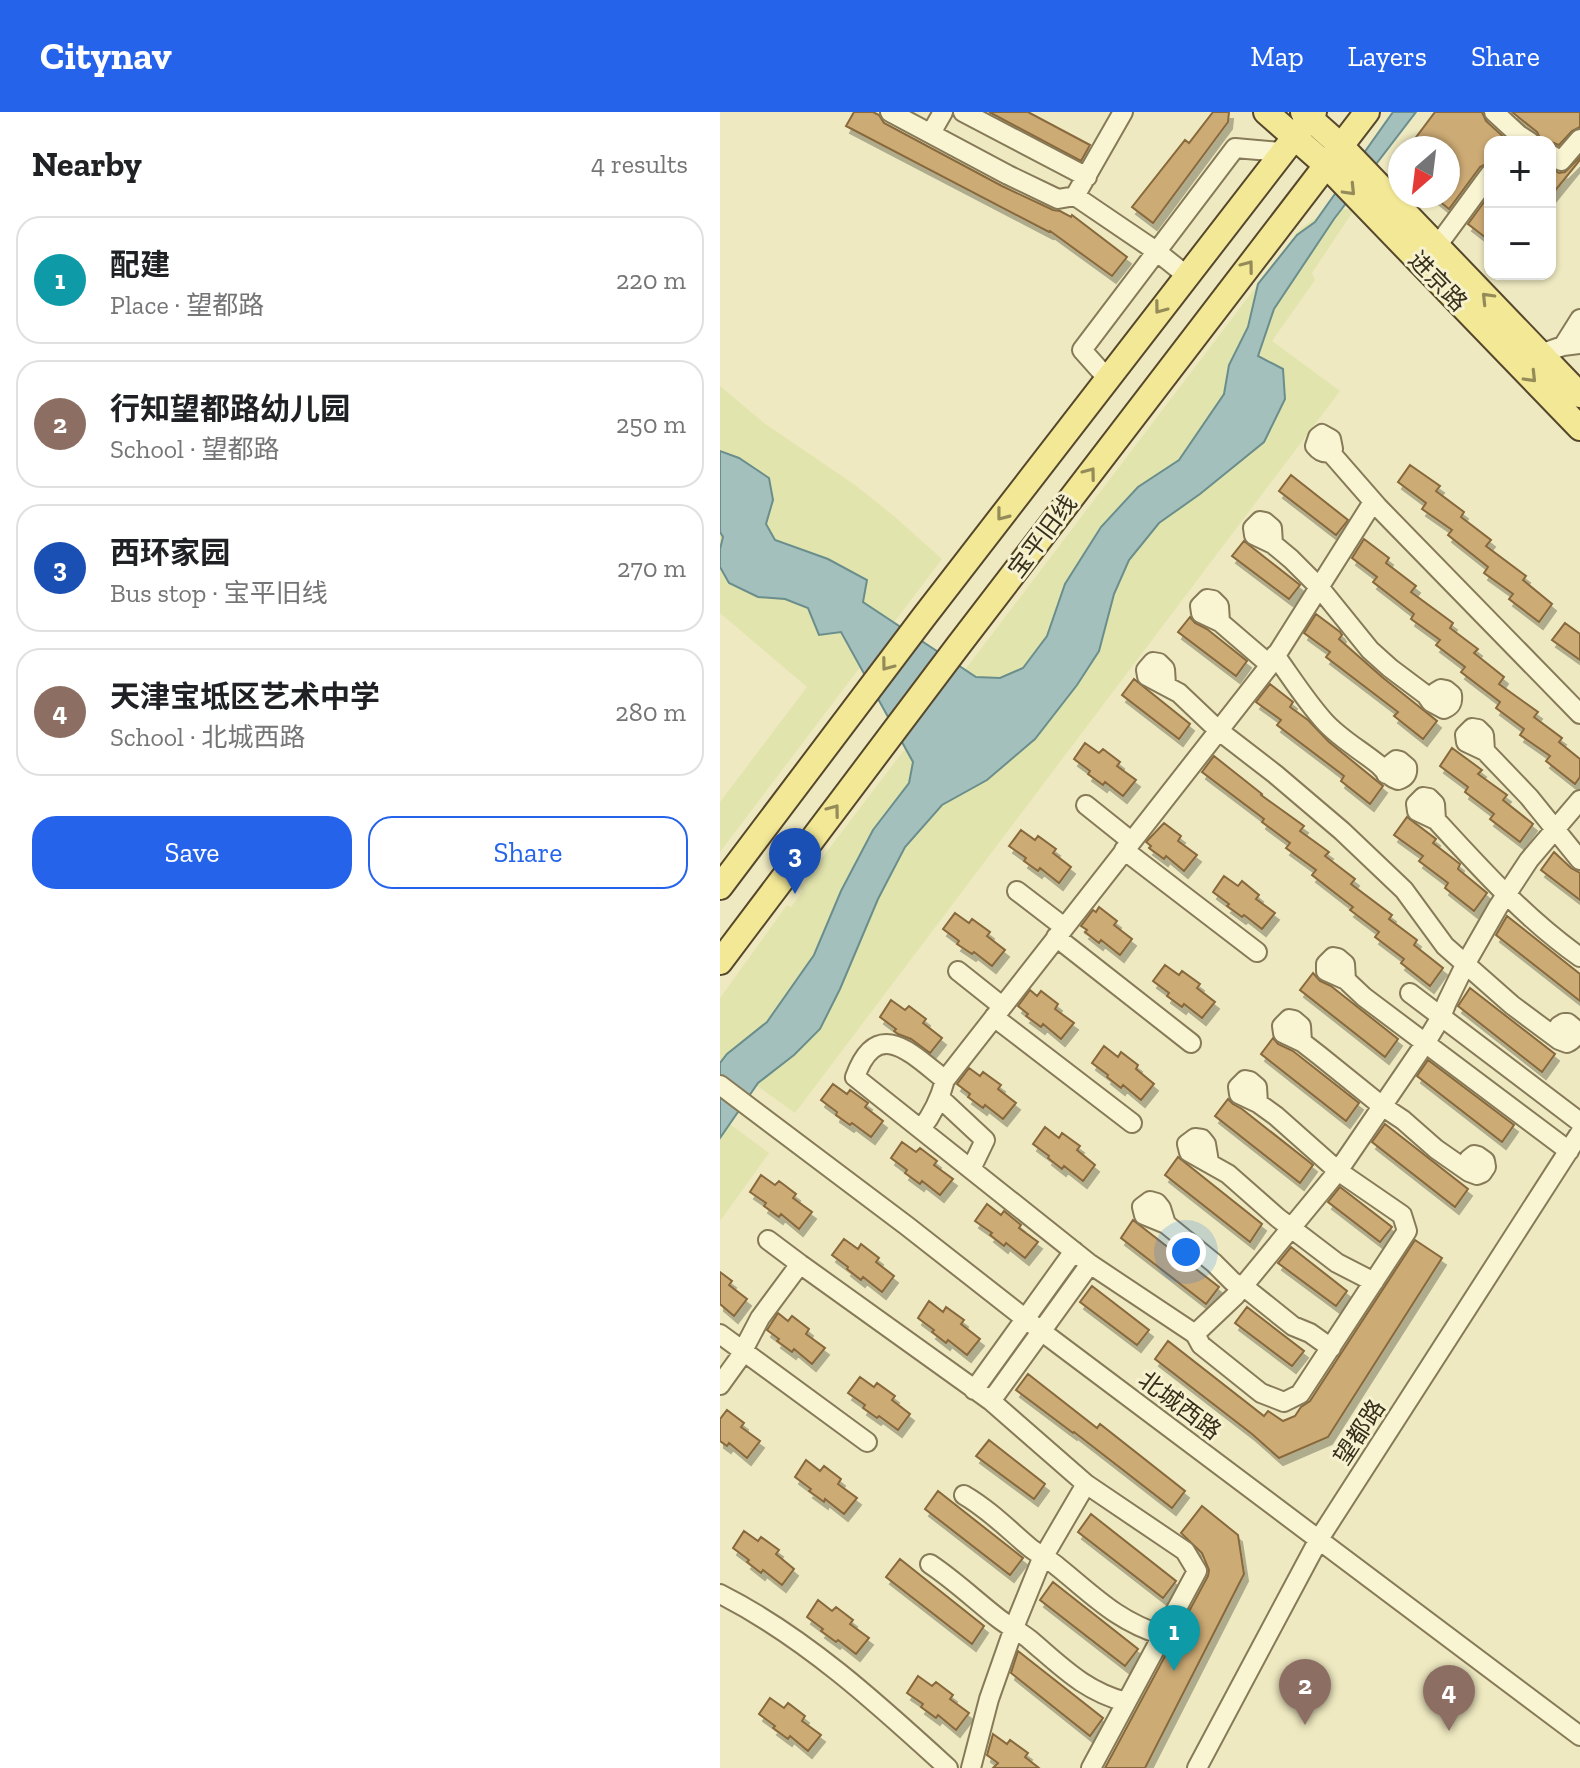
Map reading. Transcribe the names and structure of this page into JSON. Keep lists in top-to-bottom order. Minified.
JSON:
{"streets":{"main road":["进京路","宝平旧线"],"street":["北城西路","望都路"]},"crossings":[["进京路","宝平旧线"],["北城西路","望都路"]],"north":"bottom left","page":{"header":"Citynav","nav":["Map","Layers","Share"],"heading":["Nearby","4 results"],"map_buttons":["+","−"],"list":[{"mark":"1","name":"配建","note":"Place · 望都路","value":"220 m"},{"mark":"2","name":"行知望都路幼儿园","note":"School · 望都路","value":"250 m"},{"mark":"3","name":"西环家园","note":"Bus stop · 宝平旧线","value":"270 m"},{"mark":"4","name":"天津宝坻区艺术中学","note":"School · 北城西路","value":"280 m"}],"buttons":["Save","Share"],"pins":["3","1","2","4"]}}
